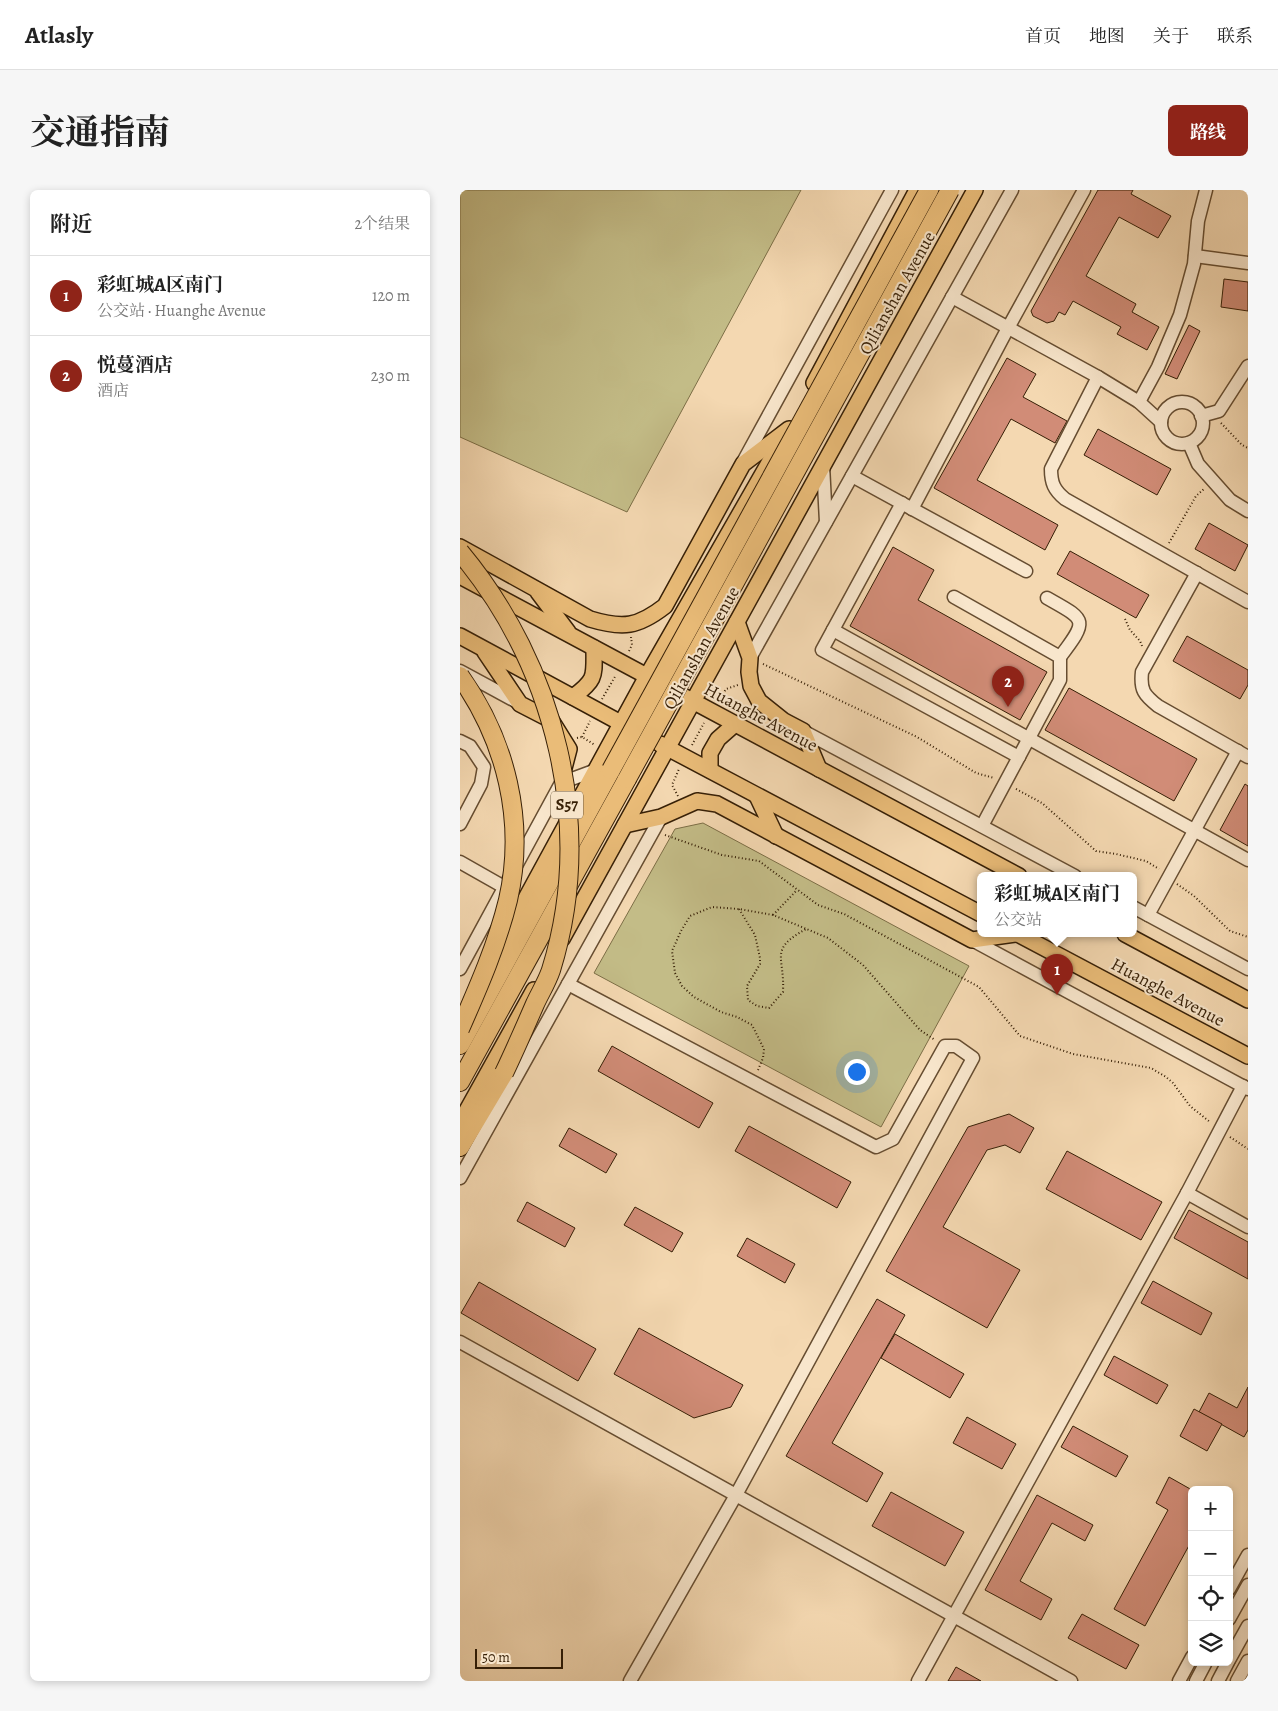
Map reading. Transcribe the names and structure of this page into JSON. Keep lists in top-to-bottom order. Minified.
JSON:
{"streets":{"highway":["S57"],"main road":["Qilianshan Avenue","Huanghe Avenue"]},"crossings":[["Qilianshan Avenue","Huanghe Avenue"]],"scale_bar":"50 m","page":{"header":"Atlasly","nav":["首页","地图","关于","联系"],"title":"交通指南","buttons":"路线","heading":["附近","2个结果"],"list":[{"mark":"1","name":"彩虹城A区南门","note":"公交站 · Huanghe Avenue","value":"120 m"},{"mark":"2","name":"悦蔓酒店","note":"酒店","value":"230 m"}],"pins":["2","1"],"popup":["彩虹城A区南门","公交站"],"map_buttons":["+","−"],"scale":"50 m"}}
